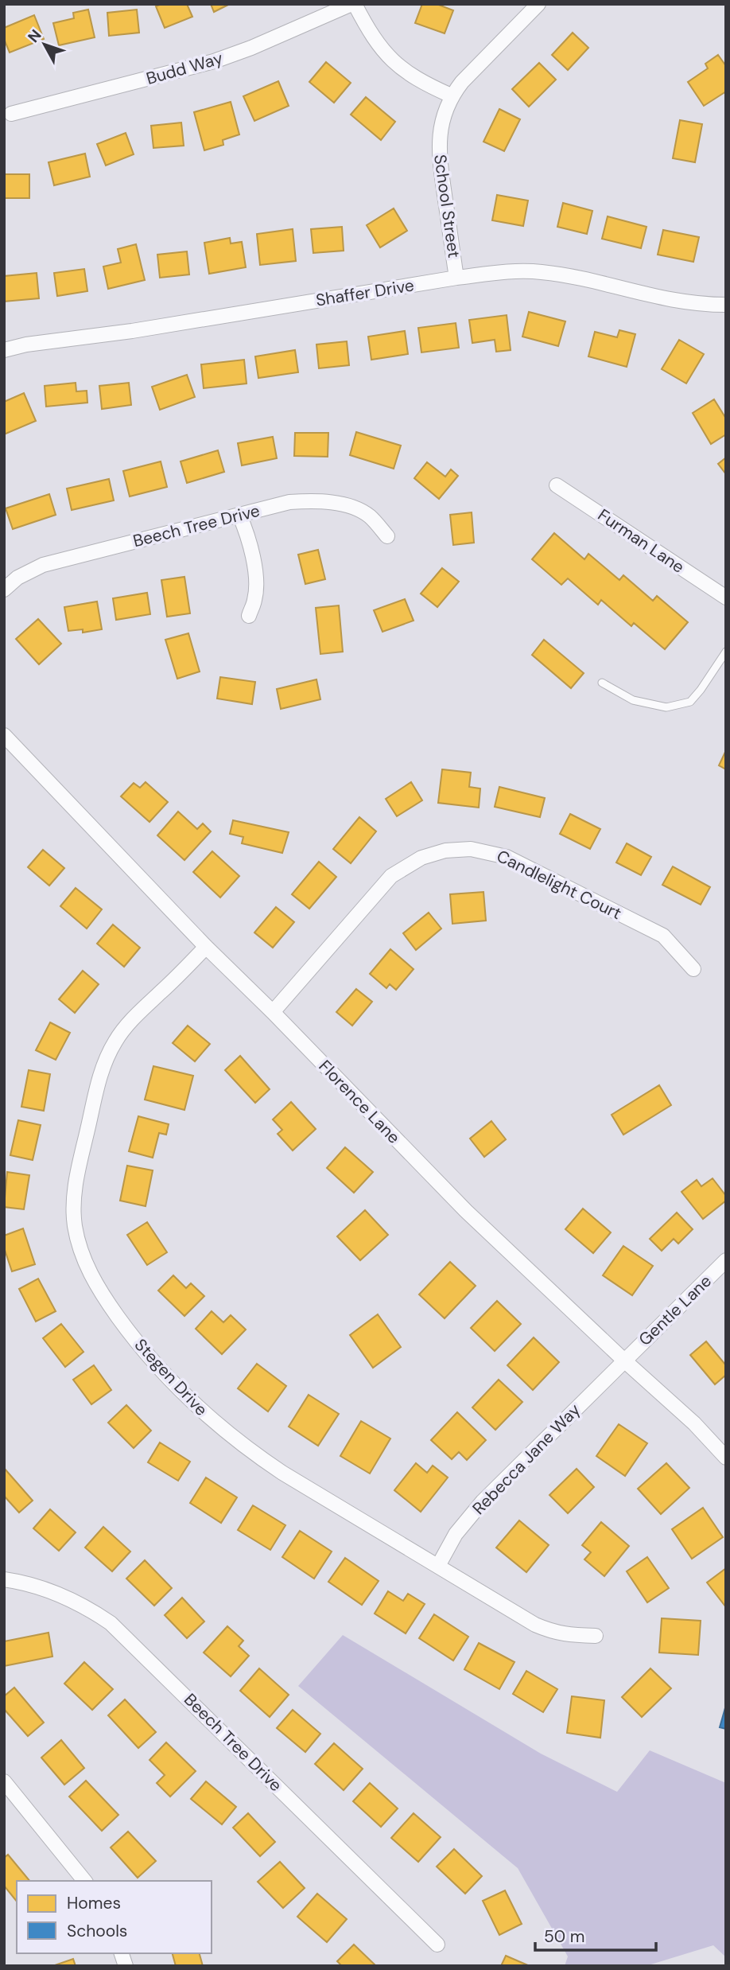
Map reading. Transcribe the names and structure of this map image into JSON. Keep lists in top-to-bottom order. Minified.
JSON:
{"streets":{"street":["Budd Way","School Street","Shaffer Drive","Beech Tree Drive","Furman Lane","Candlelight Court","Florence Lane","Gentle Lane","Stegen Drive","Rebecca Jane Way"]},"crossings":[["School Street","Shaffer Drive"],["Candlelight Court","Florence Lane"],["Florence Lane","Gentle Lane"],["Florence Lane","Stegen Drive"],["Florence Lane","Rebecca Jane Way"],["Gentle Lane","Rebecca Jane Way"],["Stegen Drive","Rebecca Jane Way"]],"legend":["Homes","Schools"],"scale_bar":"50 m","north":"top left"}
